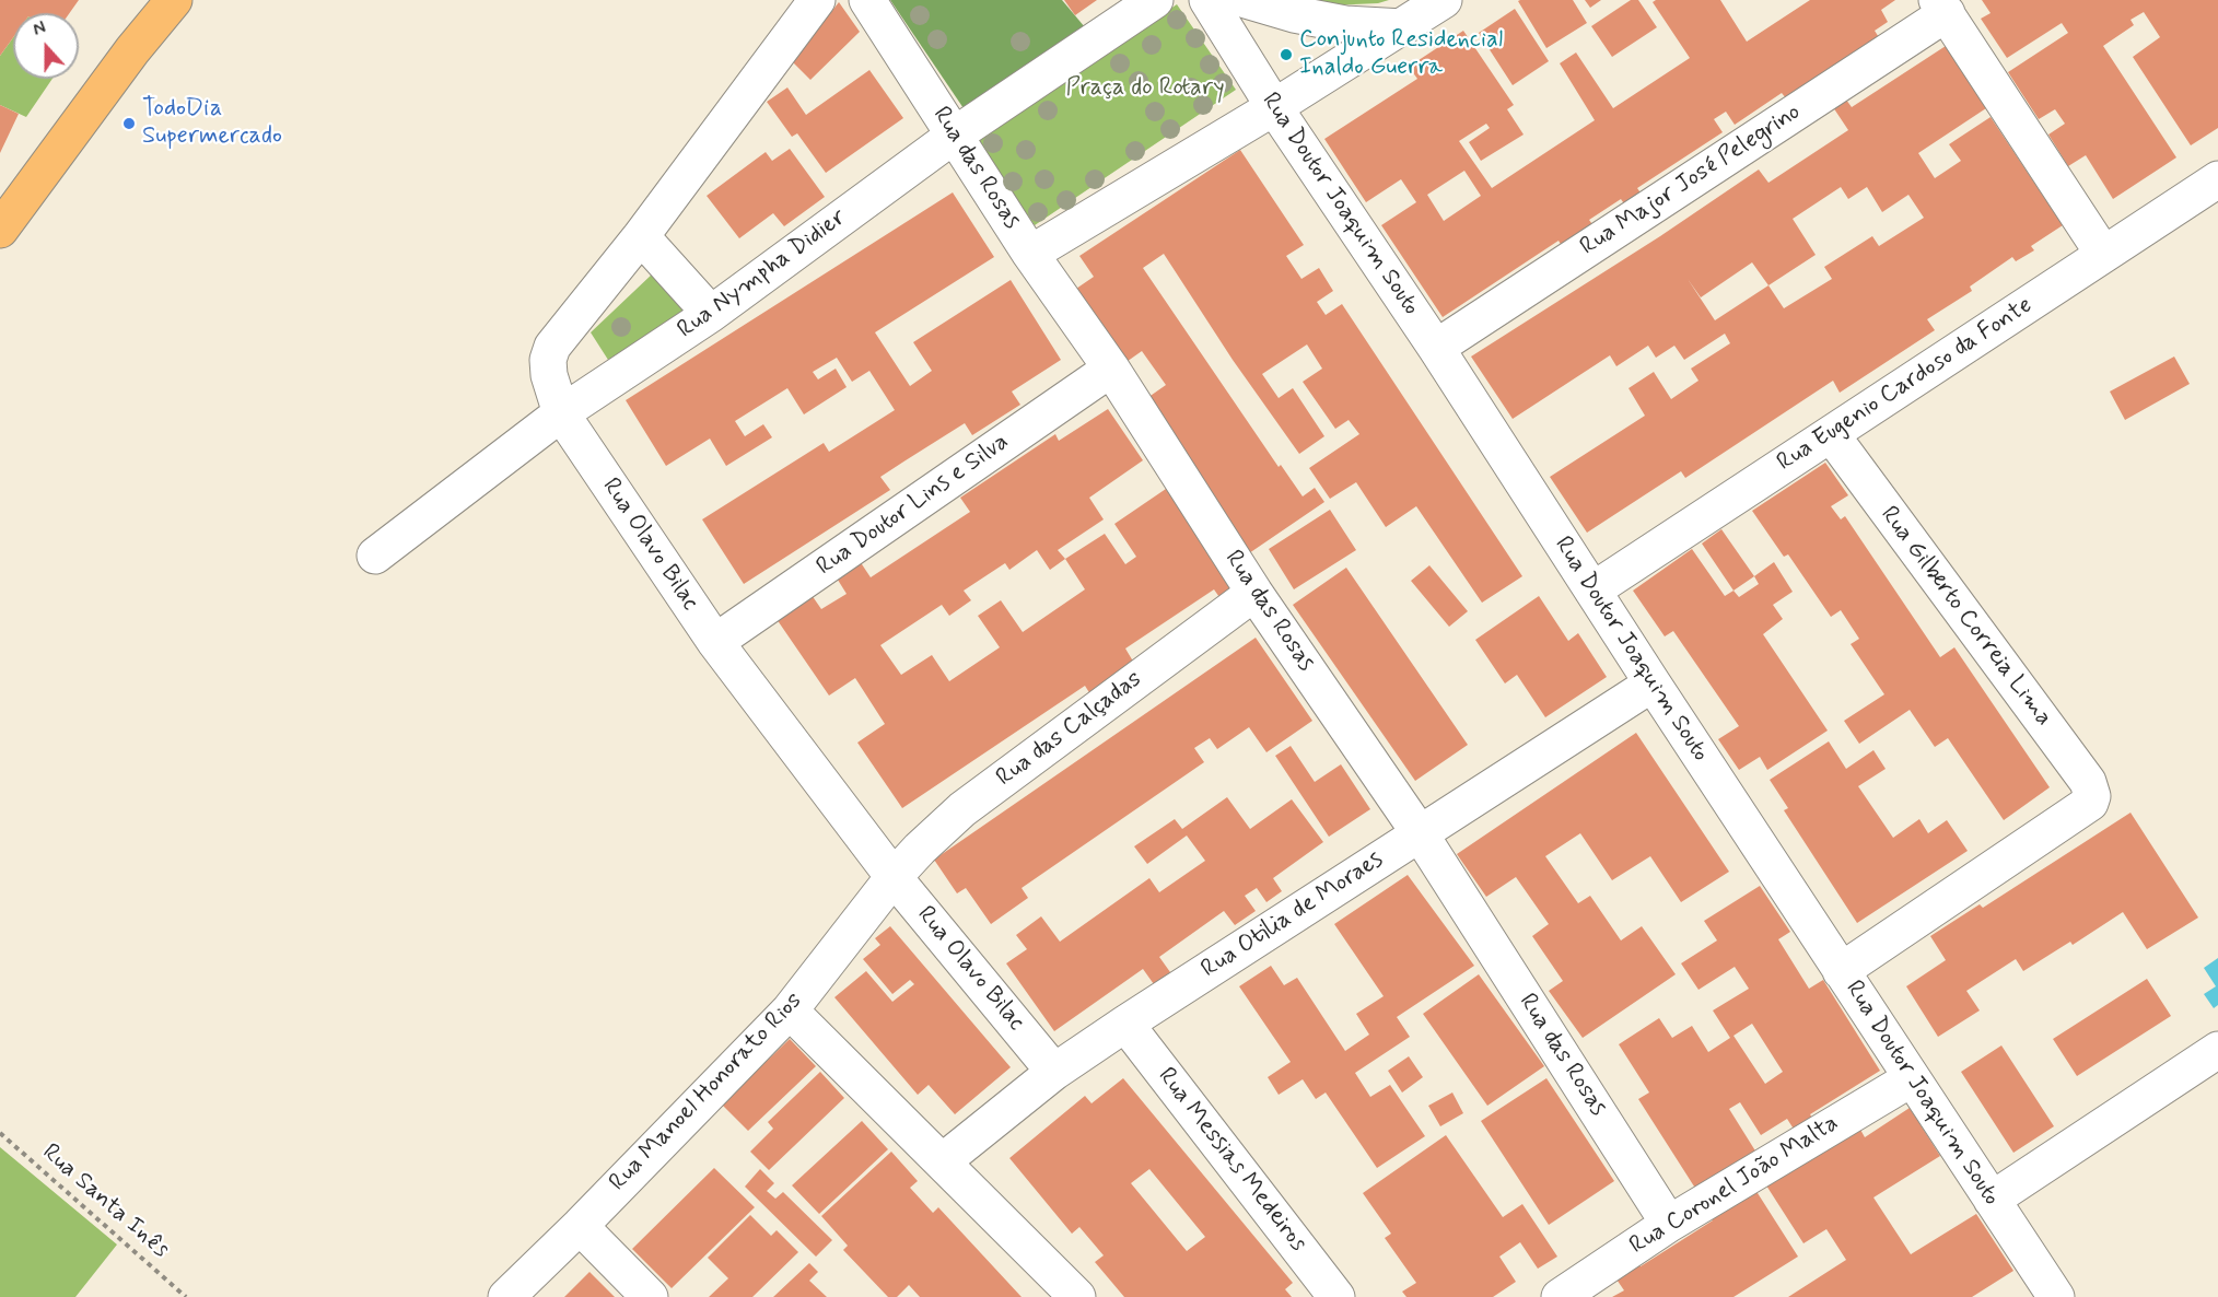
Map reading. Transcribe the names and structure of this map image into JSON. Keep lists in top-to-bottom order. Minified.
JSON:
{"streets":{"street":["Rua das Rosas","Rua Major José Pelegrino","Rua Doutor Joaquim Souto","Rua Nympha Didier","Rua Eugenio Cardoso da Fonte","Rua Doutor Lins e Silva","Rua Olavo Bilac","Rua Gilberto Correia Lima","Rua das Calçadas","Rua Otilia de Moraes","Rua Manoel Honorato Rios","Rua Messias Medeiros","Rua Coronel João Malta"],"path":["Rua Santa Inês"]},"crossings":[["Rua das Rosas","Rua Nympha Didier"],["Rua das Rosas","Rua Doutor Lins e Silva"],["Rua das Rosas","Rua das Calçadas"],["Rua das Rosas","Rua Otilia de Moraes"],["Rua das Rosas","Rua Coronel João Malta"],["Rua Major José Pelegrino","Rua Doutor Joaquim Souto"],["Rua Doutor Joaquim Souto","Rua Eugenio Cardoso da Fonte"],["Rua Doutor Joaquim Souto","Rua Gilberto Correia Lima"],["Rua Doutor Joaquim Souto","Rua Otilia de Moraes"],["Rua Doutor Joaquim Souto","Rua Coronel João Malta"],["Rua Nympha Didier","Rua Olavo Bilac"],["Rua Eugenio Cardoso da Fonte","Rua Gilberto Correia Lima"],["Rua Doutor Lins e Silva","Rua Olavo Bilac"],["Rua Olavo Bilac","Rua das Calçadas"],["Rua Olavo Bilac","Rua Otilia de Moraes"],["Rua Olavo Bilac","Rua Manoel Honorato Rios"],["Rua das Calçadas","Rua Manoel Honorato Rios"],["Rua Otilia de Moraes","Rua Messias Medeiros"]],"parks":["Praça do Rotary"],"places":["Conjunto Residencial Inaldo Guerra","TodoDia Supermercado"],"north":"top"}
